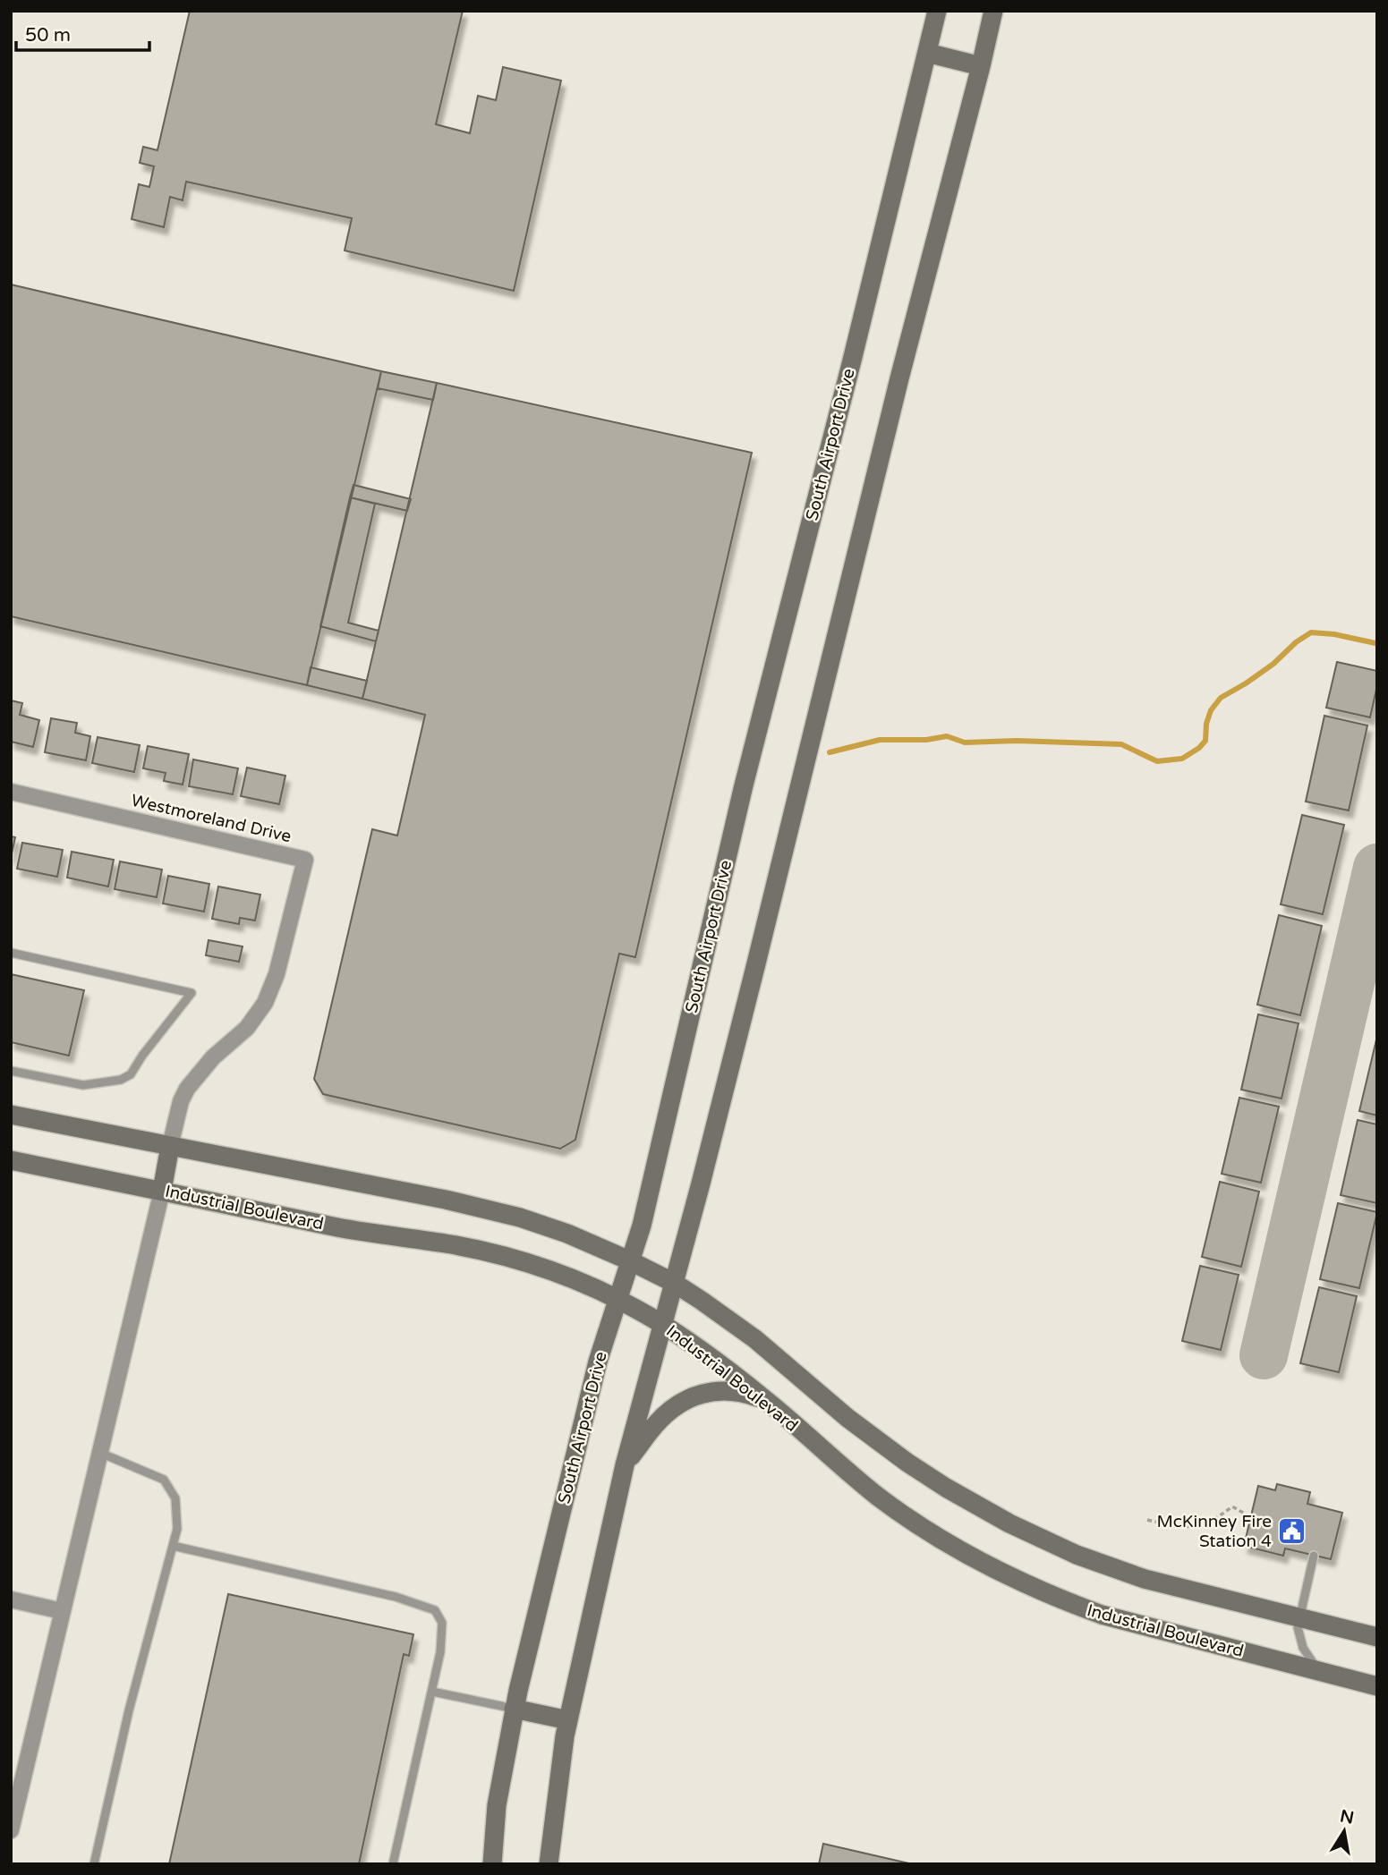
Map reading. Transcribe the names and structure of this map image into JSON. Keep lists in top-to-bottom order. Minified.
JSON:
{"streets":{"main road":["South Airport Drive","Industrial Boulevard"],"street":["Westmoreland Drive"]},"crossings":[["South Airport Drive","Industrial Boulevard"]],"places":{"public building":["McKinney Fire Station 4"]},"scale_bar":"50 m","north":"top"}
